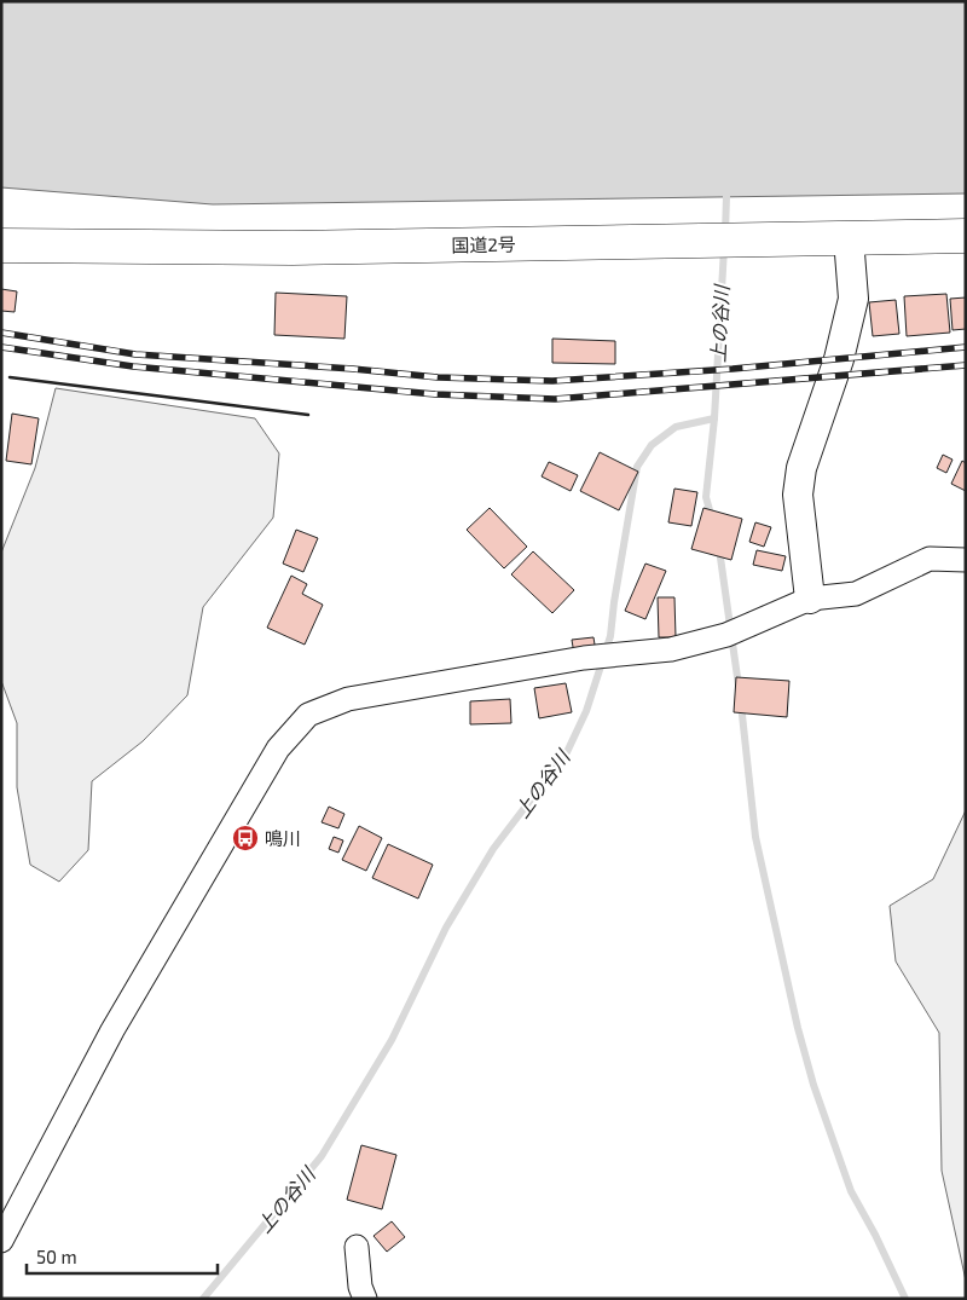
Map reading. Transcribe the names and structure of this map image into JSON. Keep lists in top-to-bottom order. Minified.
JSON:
{"streets":{"highway":["国道2号"]},"water":["上の谷川"],"places":{"bus stop":["鳴川"]},"scale_bar":"50 m"}
